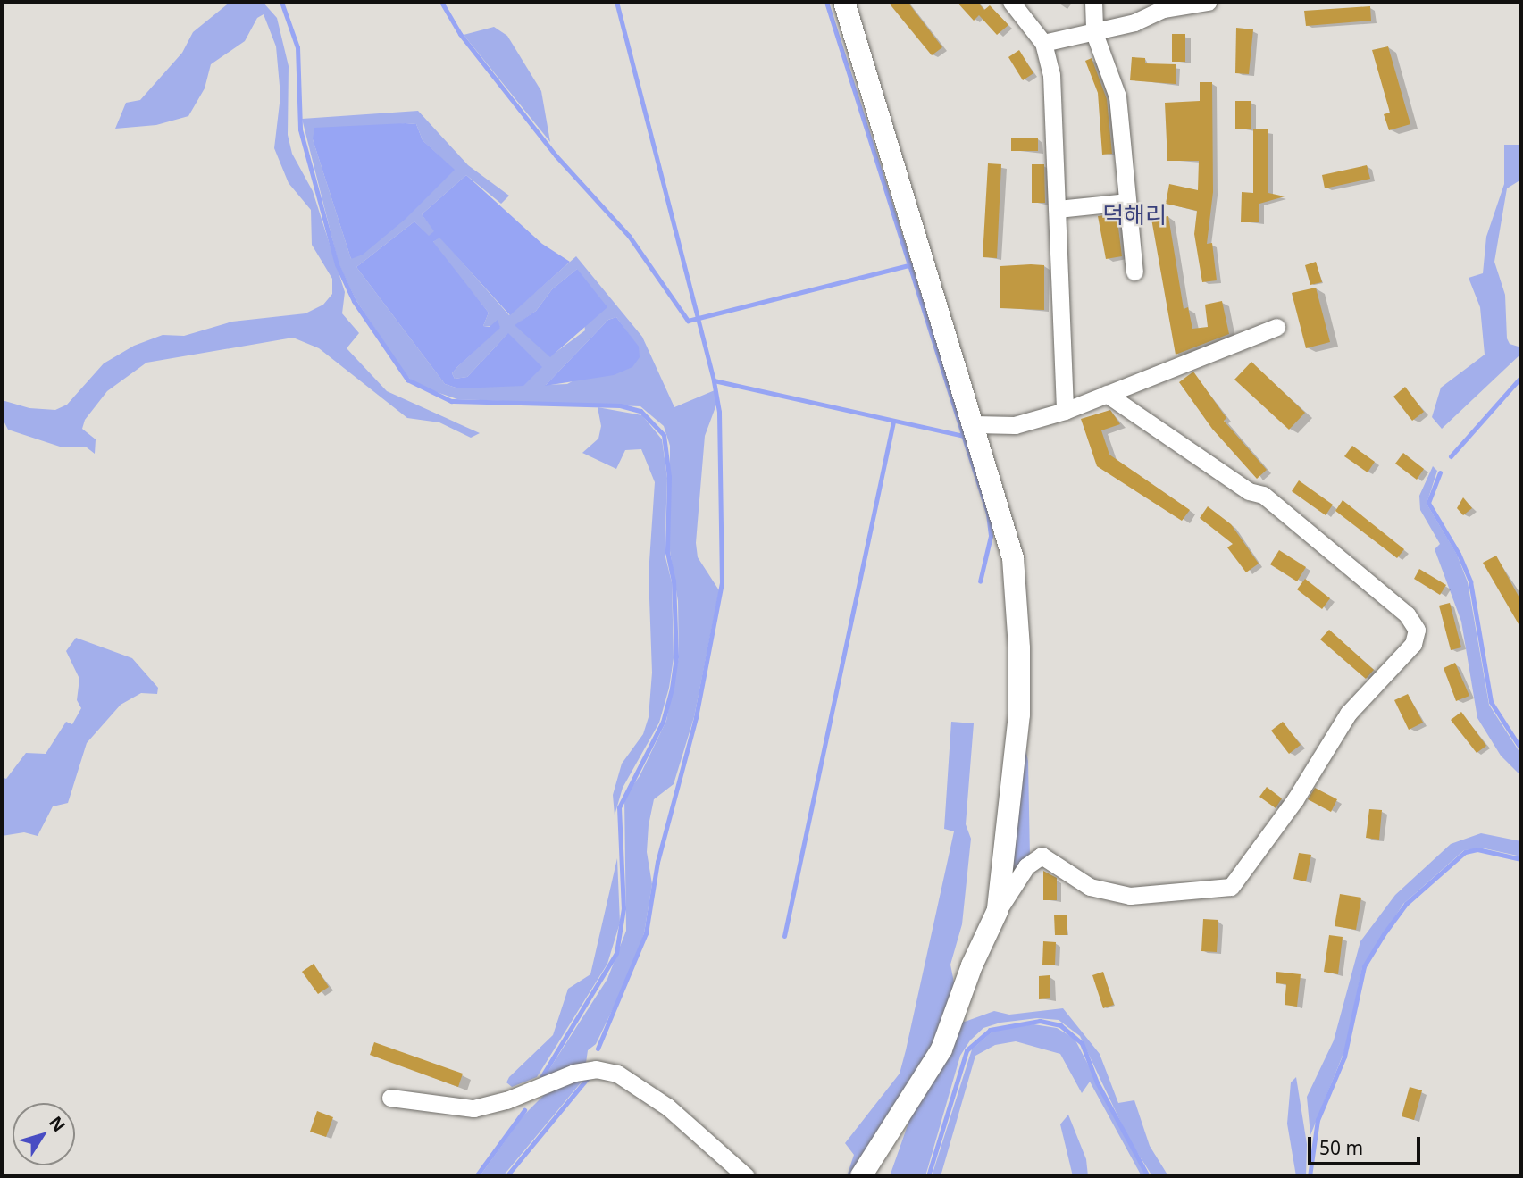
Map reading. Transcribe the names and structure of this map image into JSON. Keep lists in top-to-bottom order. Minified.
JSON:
{"districts":["덕해리"],"scale_bar":"50 m","north":"top right"}
